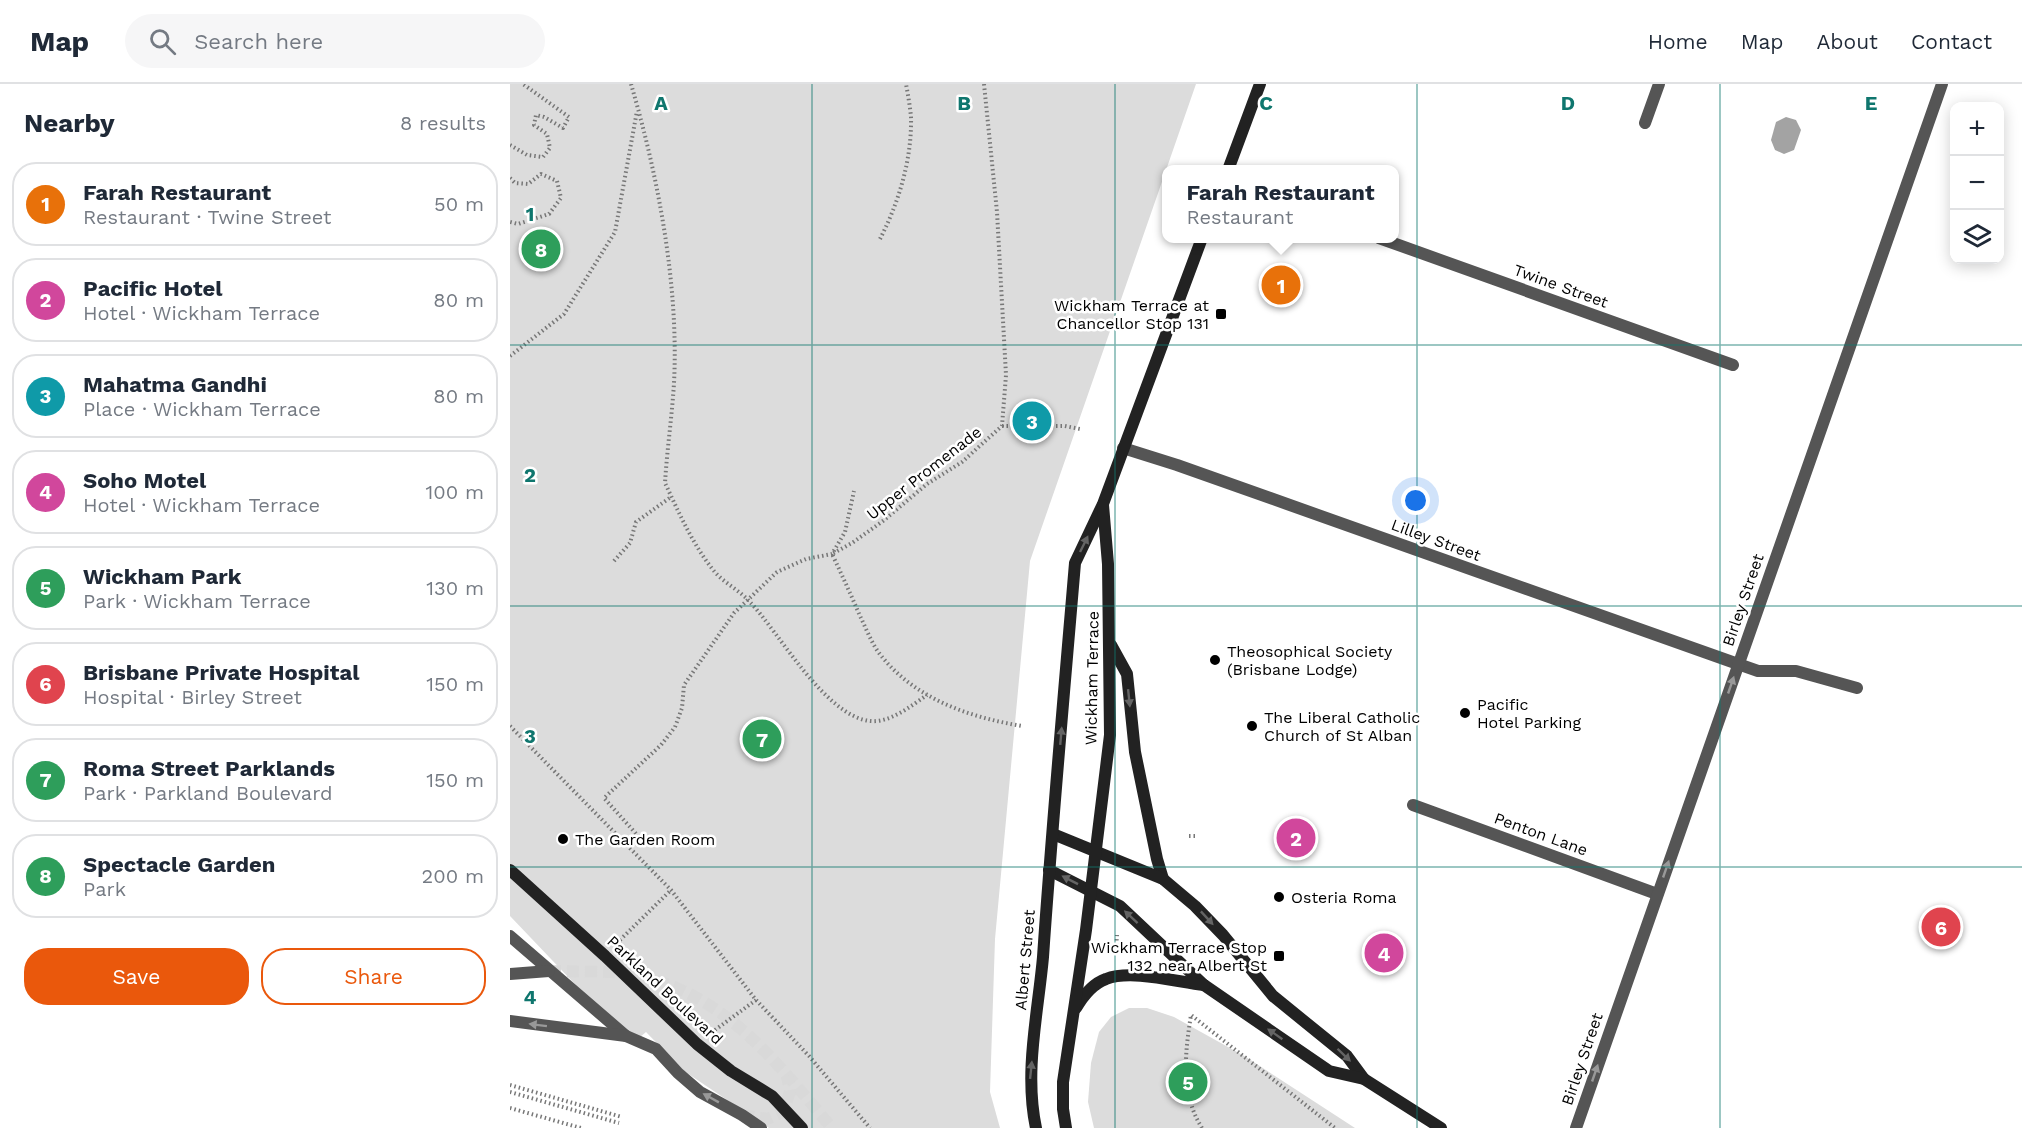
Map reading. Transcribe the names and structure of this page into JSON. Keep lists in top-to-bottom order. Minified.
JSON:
{"streets":{"street":["Twine Street","Lilley Street","Birley Street","Wickham Terrace","Penton Lane","Albert Street","Parkland Boulevard"],"path":["Upper Promenade"]},"crossings":[["Lilley Street","Birley Street"],["Lilley Street","Wickham Terrace"],["Birley Street","Penton Lane"],["Wickham Terrace","Albert Street"]],"one_way":["Birley Street"],"places":{"transit":["Wickham Terrace at Chancellor Stop 131","Wickham Terrace Stop 132 near Albert St"],"other":["Theosophical Society (Brisbane Lodge)","Pacific Hotel Parking","The Liberal Catholic Church of St Alban","The Garden Room","Osteria Roma"]},"page":{"header":"Map","search":"Search here","nav":["Home","Map","About","Contact"],"heading":["Nearby","8 results"],"map_buttons":["+","−"],"list":[{"mark":"1","name":"Farah Restaurant","note":"Restaurant · Twine Street","value":"50 m"},{"mark":"2","name":"Pacific Hotel","note":"Hotel · Wickham Terrace","value":"80 m"},{"mark":"3","name":"Mahatma Gandhi","note":"Place · Wickham Terrace","value":"80 m"},{"mark":"4","name":"Soho Motel","note":"Hotel · Wickham Terrace","value":"100 m"},{"mark":"5","name":"Wickham Park","note":"Park · Wickham Terrace","value":"130 m"},{"mark":"6","name":"Brisbane Private Hospital","note":"Hospital · Birley Street","value":"150 m"},{"mark":"7","name":"Roma Street Parklands","note":"Park · Parkland Boulevard","value":"150 m"},{"mark":"8","name":"Spectacle Garden","note":"Park","value":"200 m"}],"popup":["Farah Restaurant","Restaurant"],"pins":["8","1","3","7","2","6","4","5"],"buttons":["Save","Share"]},"grid":{"columns":["A","B","C","D","E"],"rows":["1","2","3","4"]}}
